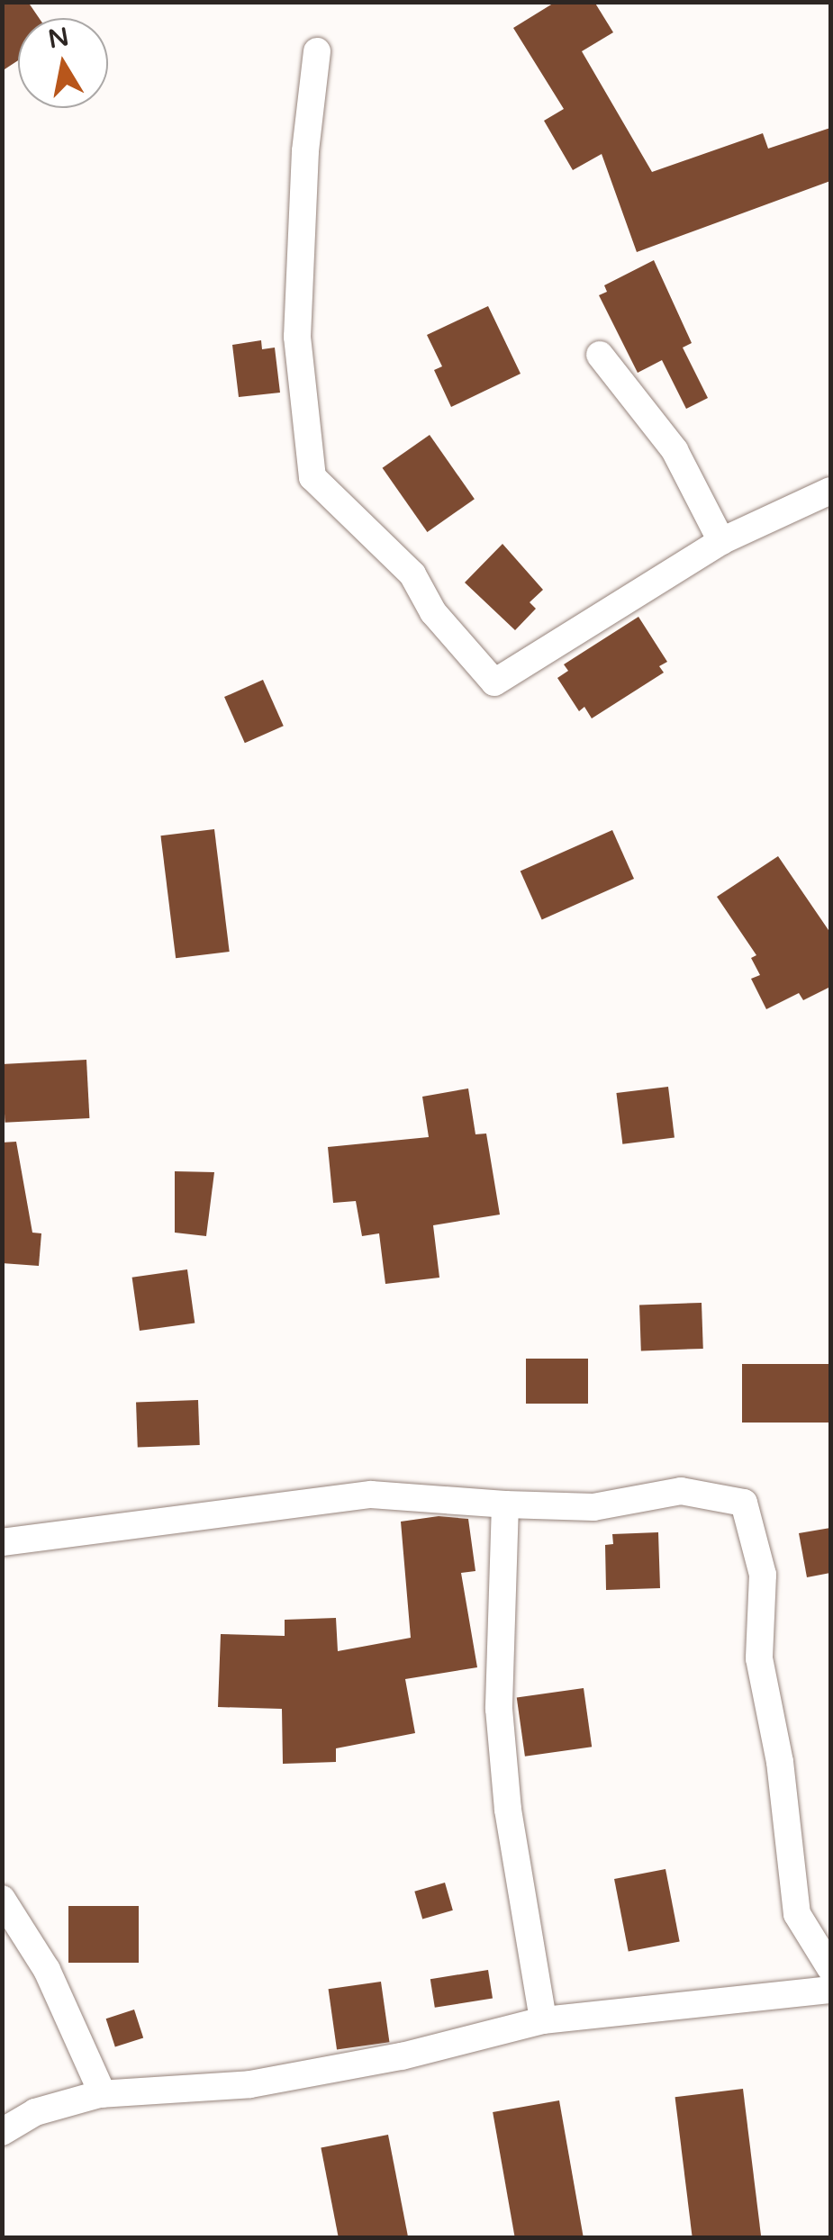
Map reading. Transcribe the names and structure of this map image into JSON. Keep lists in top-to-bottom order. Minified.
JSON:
{"north":"top"}
